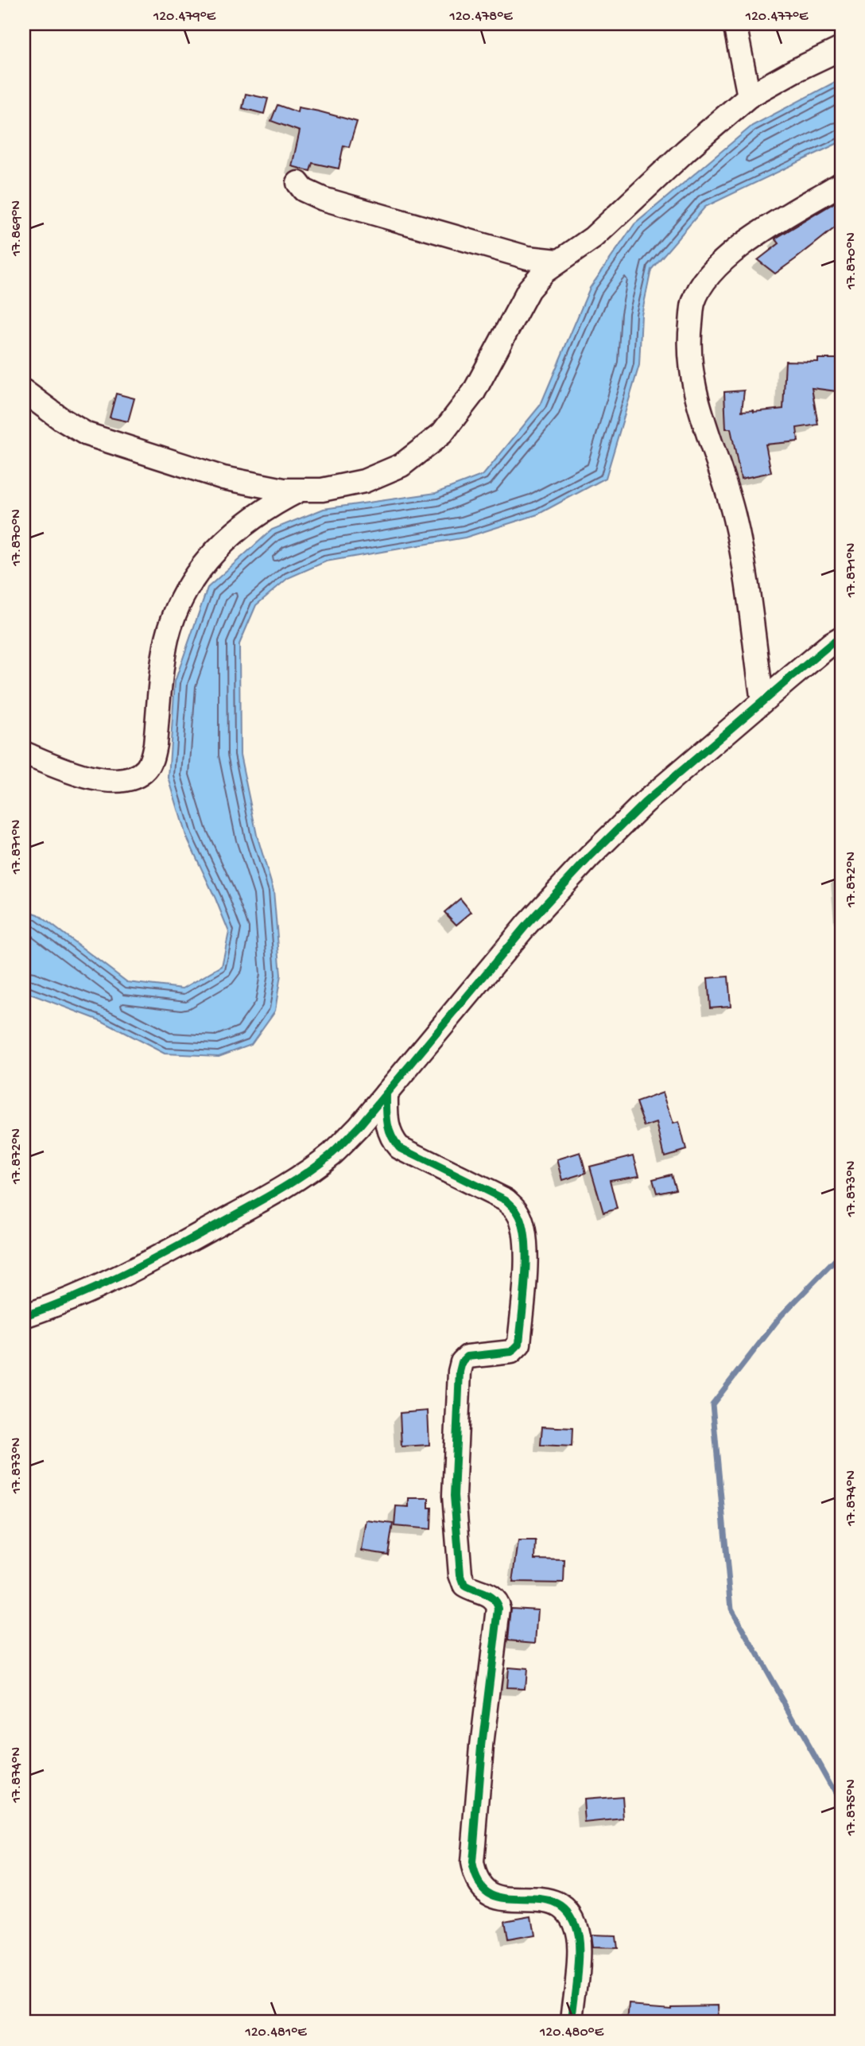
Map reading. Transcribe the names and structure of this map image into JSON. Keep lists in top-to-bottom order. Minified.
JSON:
{"coordinates":["120.479°E","120.478°E","120.477°E","17.869°N","17.870°N","17.871°N","17.872°N","17.873°N","17.874°N","17.875°N","120.481°E","120.480°E"]}
